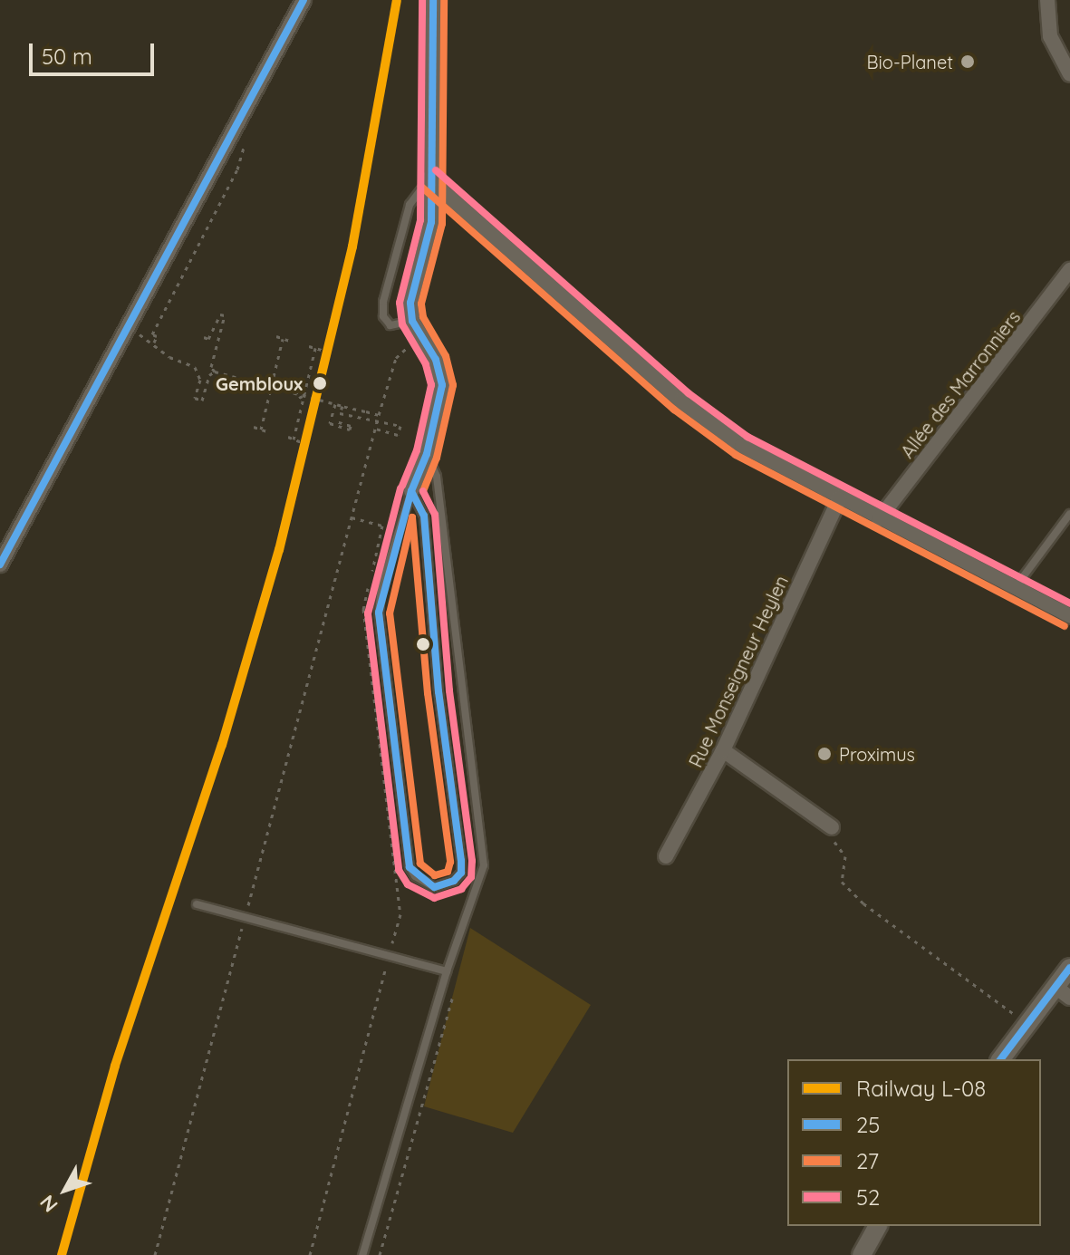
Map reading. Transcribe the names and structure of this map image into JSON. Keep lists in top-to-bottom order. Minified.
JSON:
{"streets":{"street":["Allée des Marronniers","Rue Monseigneur Heylen"]},"places":["Bio-Planet","Gembloux","Proximus"],"lines":["rail line L-08","transit line 25","transit line 27","transit line 52"],"legend":["Railway L-08","25","27","52"],"scale_bar":"50 m","north":"bottom left"}
